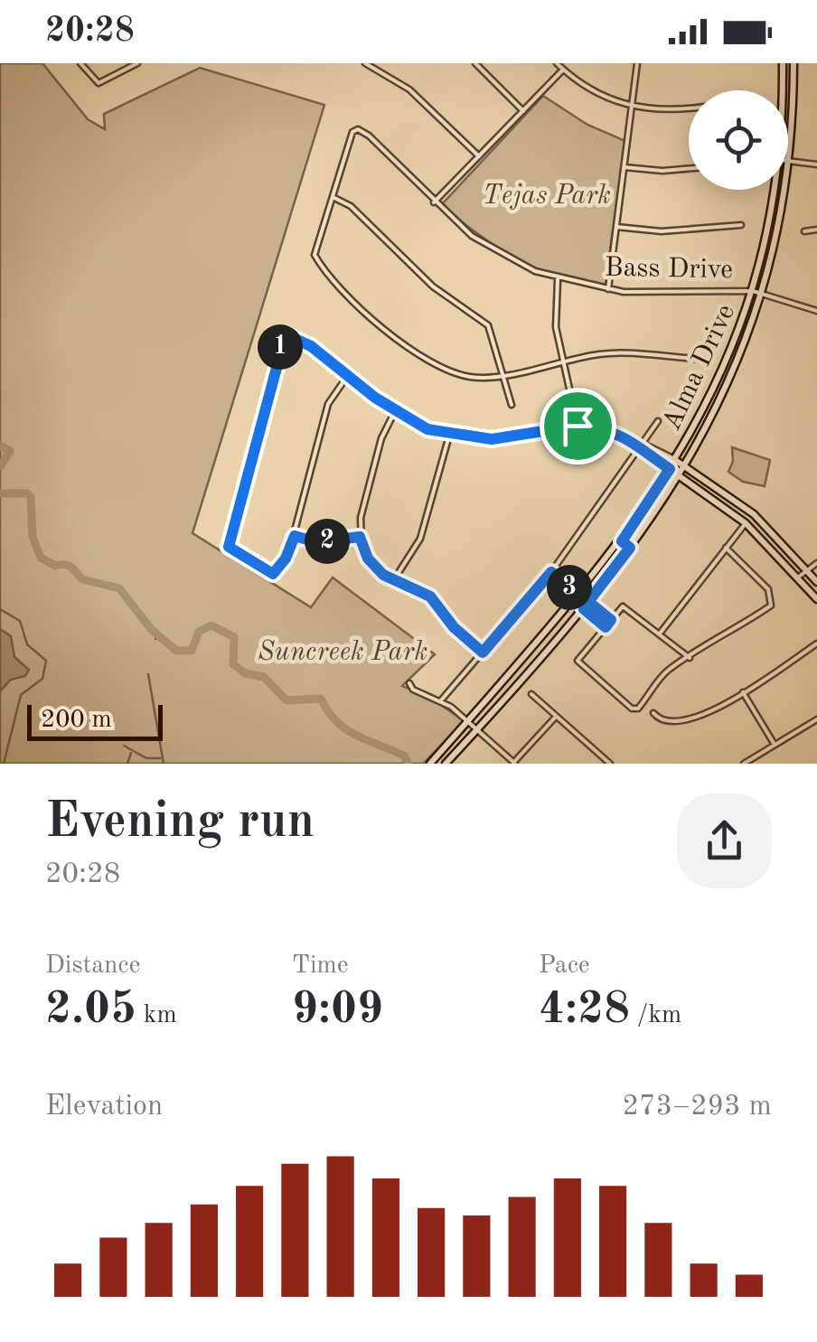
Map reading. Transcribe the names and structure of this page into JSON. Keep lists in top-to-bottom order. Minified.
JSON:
{"streets":{"main road":["Alma Drive"],"street":["Bass Drive"]},"crossings":[["Bass Drive","Alma Drive"]],"parks":["Tejas Park","Suncreek Park"],"scale_bar":"200 m","page":{"status":"20:28","pins":["1","2","3"],"scale":"200 m","heading":["Evening run","20:28"],"stats":[["Distance","2.05 km"],["Time","9:09"],["Pace","4:28 /km"]],"chart":["Elevation","273–293 m"]}}
